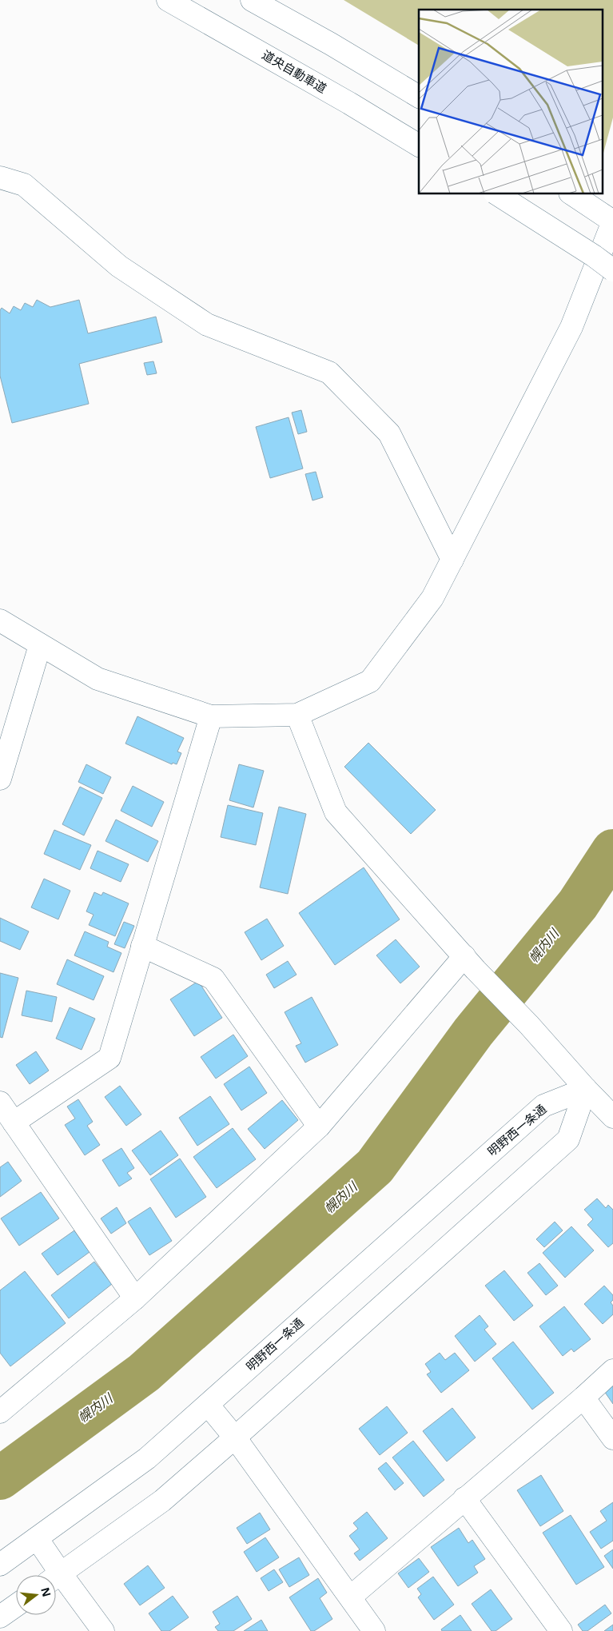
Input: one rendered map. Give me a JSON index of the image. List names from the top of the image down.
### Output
{
  "streets": {
    "main road": ["道央自動車道", "明野西一条通"]
  },
  "water": ["幌内川"],
  "north": "right"
}
